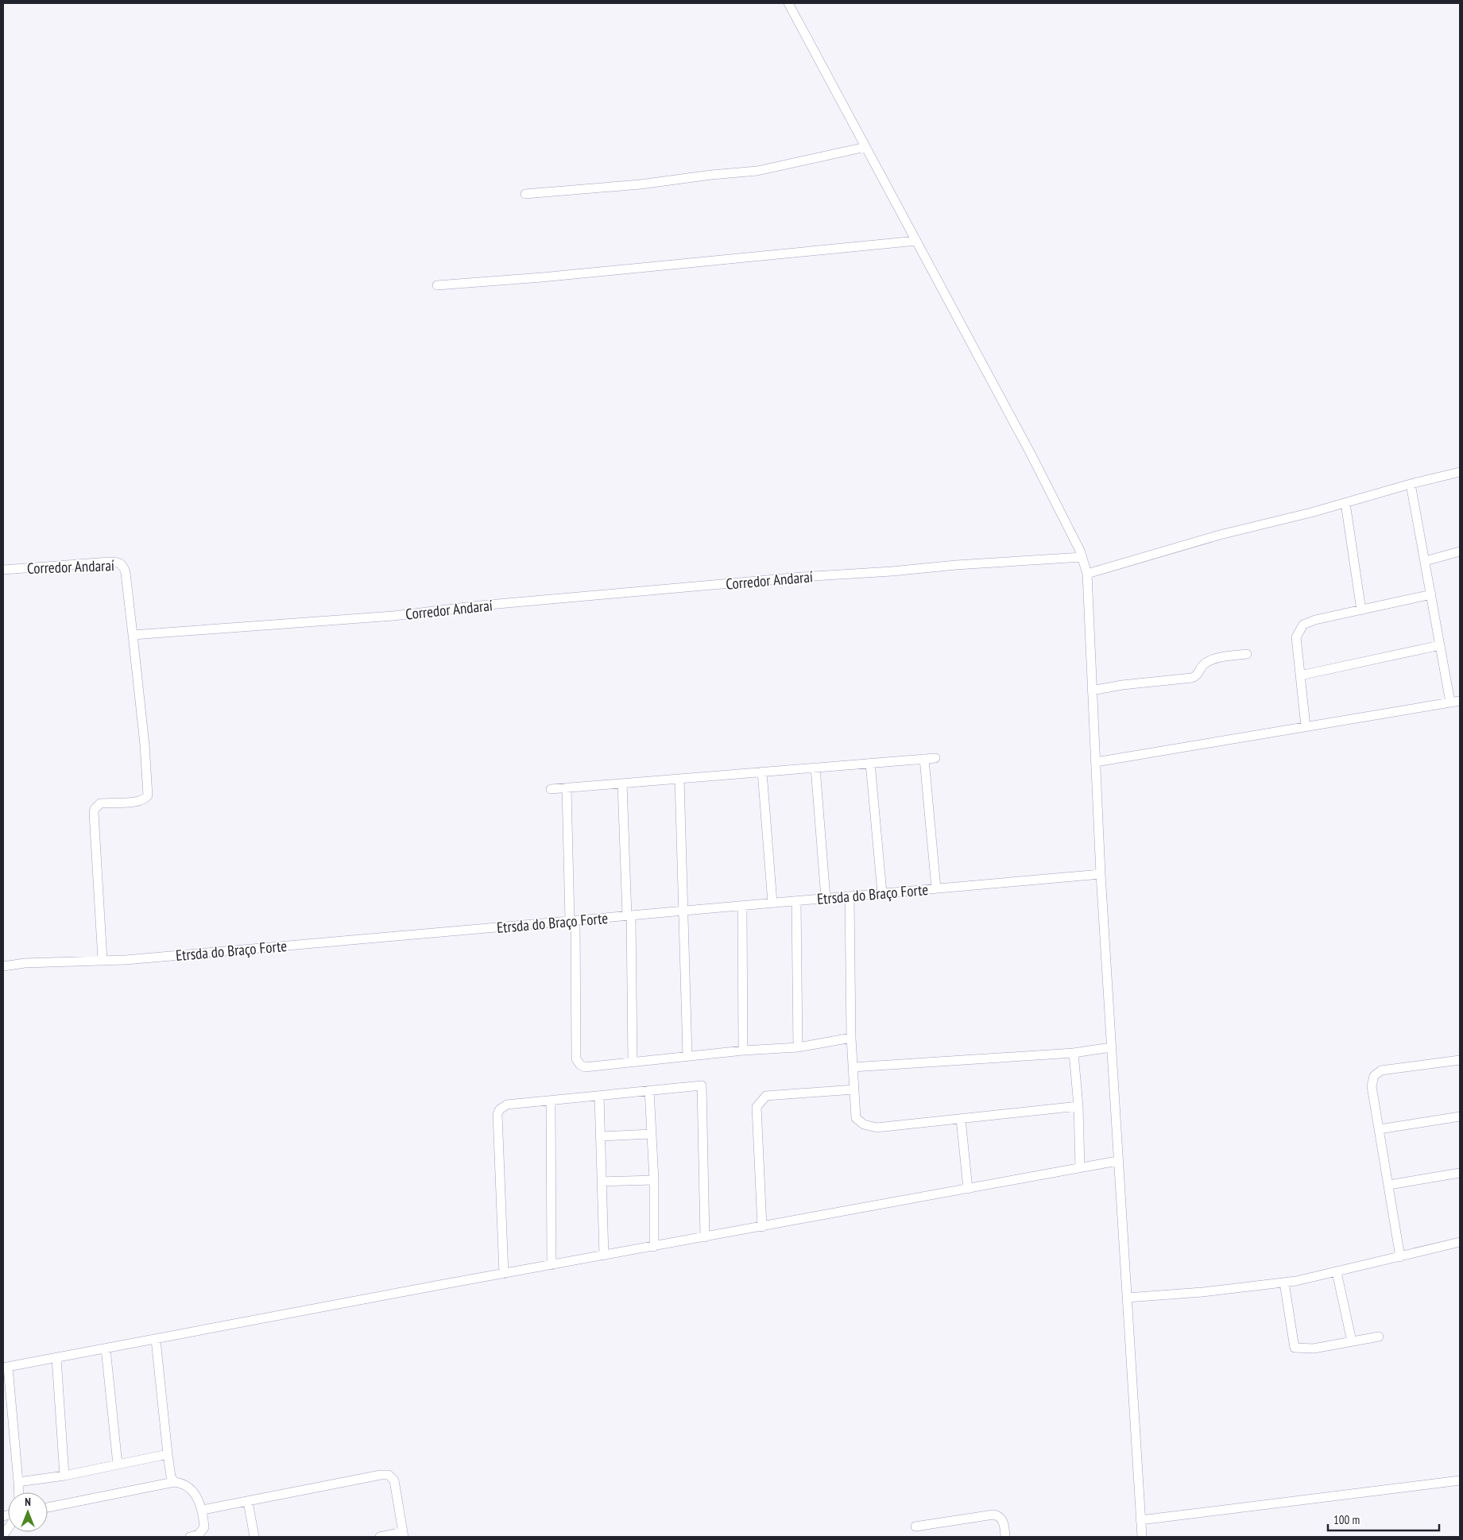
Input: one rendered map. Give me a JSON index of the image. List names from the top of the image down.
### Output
{
  "streets": {
    "street": ["Corredor Andaraí", "Etrsda do Braço Forte"]
  },
  "scale_bar": "100 m",
  "north": "top"
}
